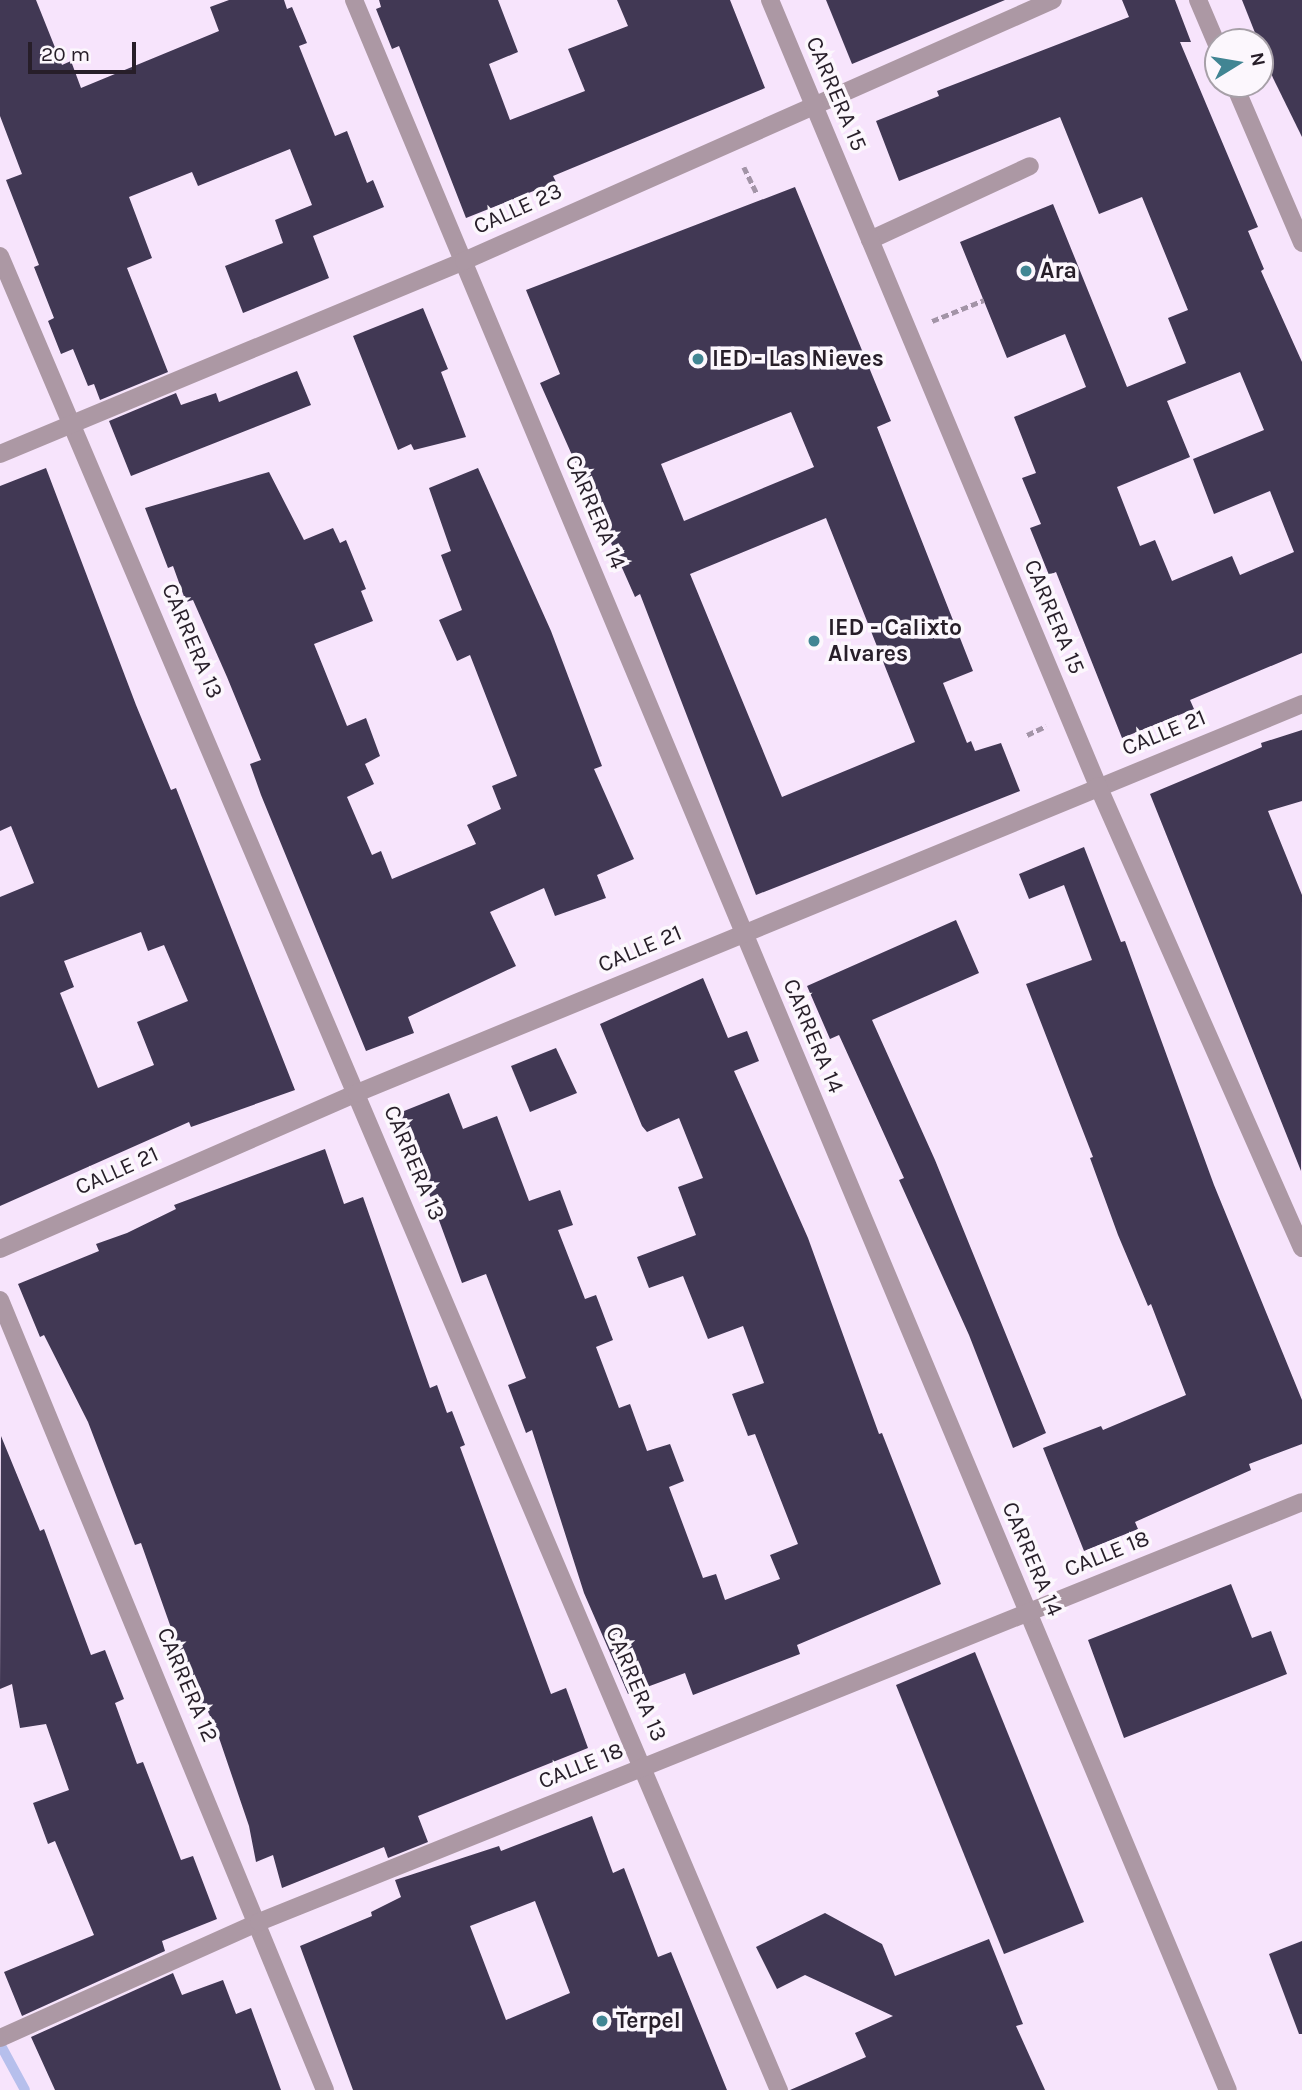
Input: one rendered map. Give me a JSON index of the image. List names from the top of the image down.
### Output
{
  "streets": {
    "street": [
      "CARRERA 15",
      "CALLE 23",
      "CARRERA 14",
      "CARRERA 13",
      "CALLE 21",
      "CALLE 18",
      "CARRERA 12"
    ]
  },
  "crossings": [
    ["CARRERA 15", "CALLE 23"],
    ["CARRERA 15", "CALLE 21"],
    ["CALLE 23", "CARRERA 14"],
    ["CALLE 23", "CARRERA 13"],
    ["CARRERA 14", "CALLE 21"],
    ["CARRERA 14", "CALLE 18"],
    ["CARRERA 13", "CALLE 21"],
    ["CARRERA 13", "CALLE 18"],
    ["CALLE 18", "CARRERA 12"]
  ],
  "places": [
    "Ara",
    "IED - Las Nieves",
    "IED - Calixto Alvares",
    "Terpel"
  ],
  "scale_bar": "20 m",
  "north": "right"
}
